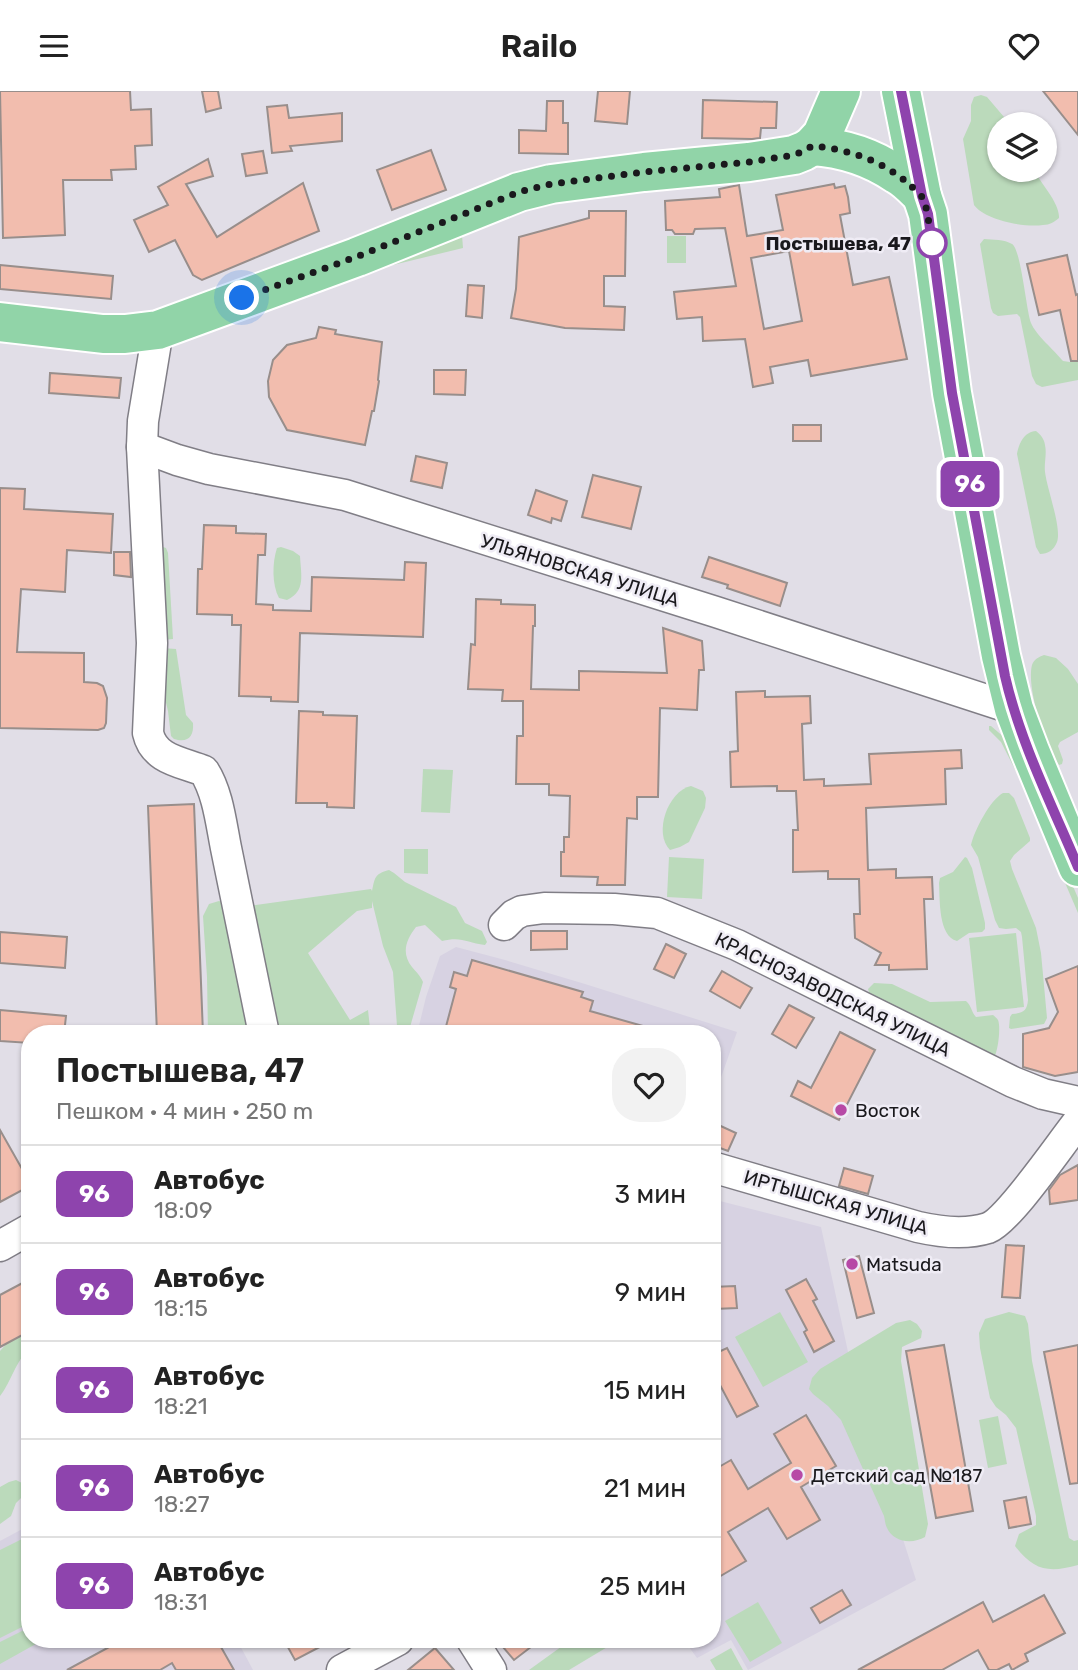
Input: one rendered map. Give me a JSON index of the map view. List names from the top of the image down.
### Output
{
  "streets": {
    "street": ["УЛЬЯНОВСКАЯ УЛИЦА", "КРАСНОЗАВОДСКАЯ УЛИЦА", "ИРТЫШСКАЯ УЛИЦА"]
  },
  "places": [
    "Постышева, 47",
    "Восток",
    "Matsuda",
    "Детский сад №187"
  ],
  "lines": ["bus line 96"],
  "page": {
    "header": "Railo",
    "on_map": "96",
    "heading": ["Постышева, 47", "Пешком · 4 мин · 250 m"],
    "list": [
      {
        "mark": "96",
        "name": "Автобус",
        "note": "18:09",
        "value": "3 мин"
      },
      {
        "mark": "96",
        "name": "Автобус",
        "note": "18:15",
        "value": "9 мин"
      },
      {
        "mark": "96",
        "name": "Автобус",
        "note": "18:21",
        "value": "15 мин"
      },
      {
        "mark": "96",
        "name": "Автобус",
        "note": "18:27",
        "value": "21 мин"
      },
      {
        "mark": "96",
        "name": "Автобус",
        "note": "18:31",
        "value": "25 мин"
      }
    ]
  }
}
